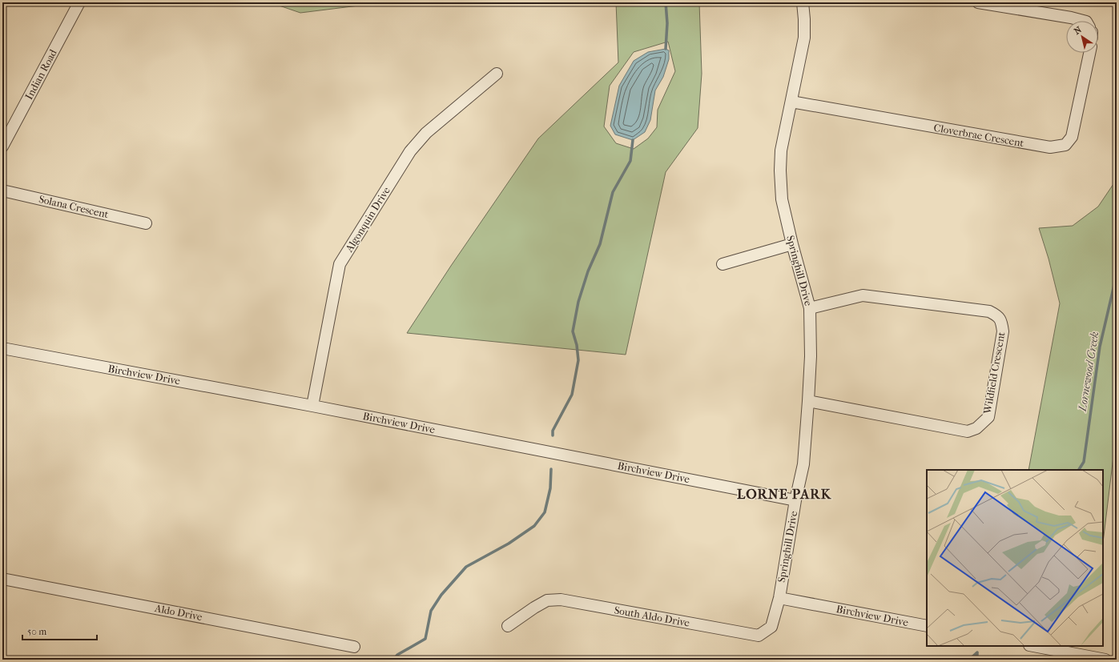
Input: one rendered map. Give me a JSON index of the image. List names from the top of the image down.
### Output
{
  "streets": {
    "street": [
      "Indian Road",
      "Cloverbrae Crescent",
      "Solana Crescent",
      "Algonquin Drive",
      "Springhill Drive",
      "Wildfield Crescent",
      "Birchview Drive",
      "Aldo Drive",
      "South Aldo Drive"
    ]
  },
  "crossings": [
    ["Cloverbrae Crescent", "Springhill Drive"],
    ["Algonquin Drive", "Birchview Drive"],
    ["Springhill Drive", "Wildfield Crescent"],
    ["Springhill Drive", "Birchview Drive"],
    ["Springhill Drive", "South Aldo Drive"],
    ["Birchview Drive", "South Aldo Drive"]
  ],
  "districts": ["LORNE PARK"],
  "water": ["Lornewood Creek"],
  "scale_bar": "50 m",
  "north": "top left"
}
